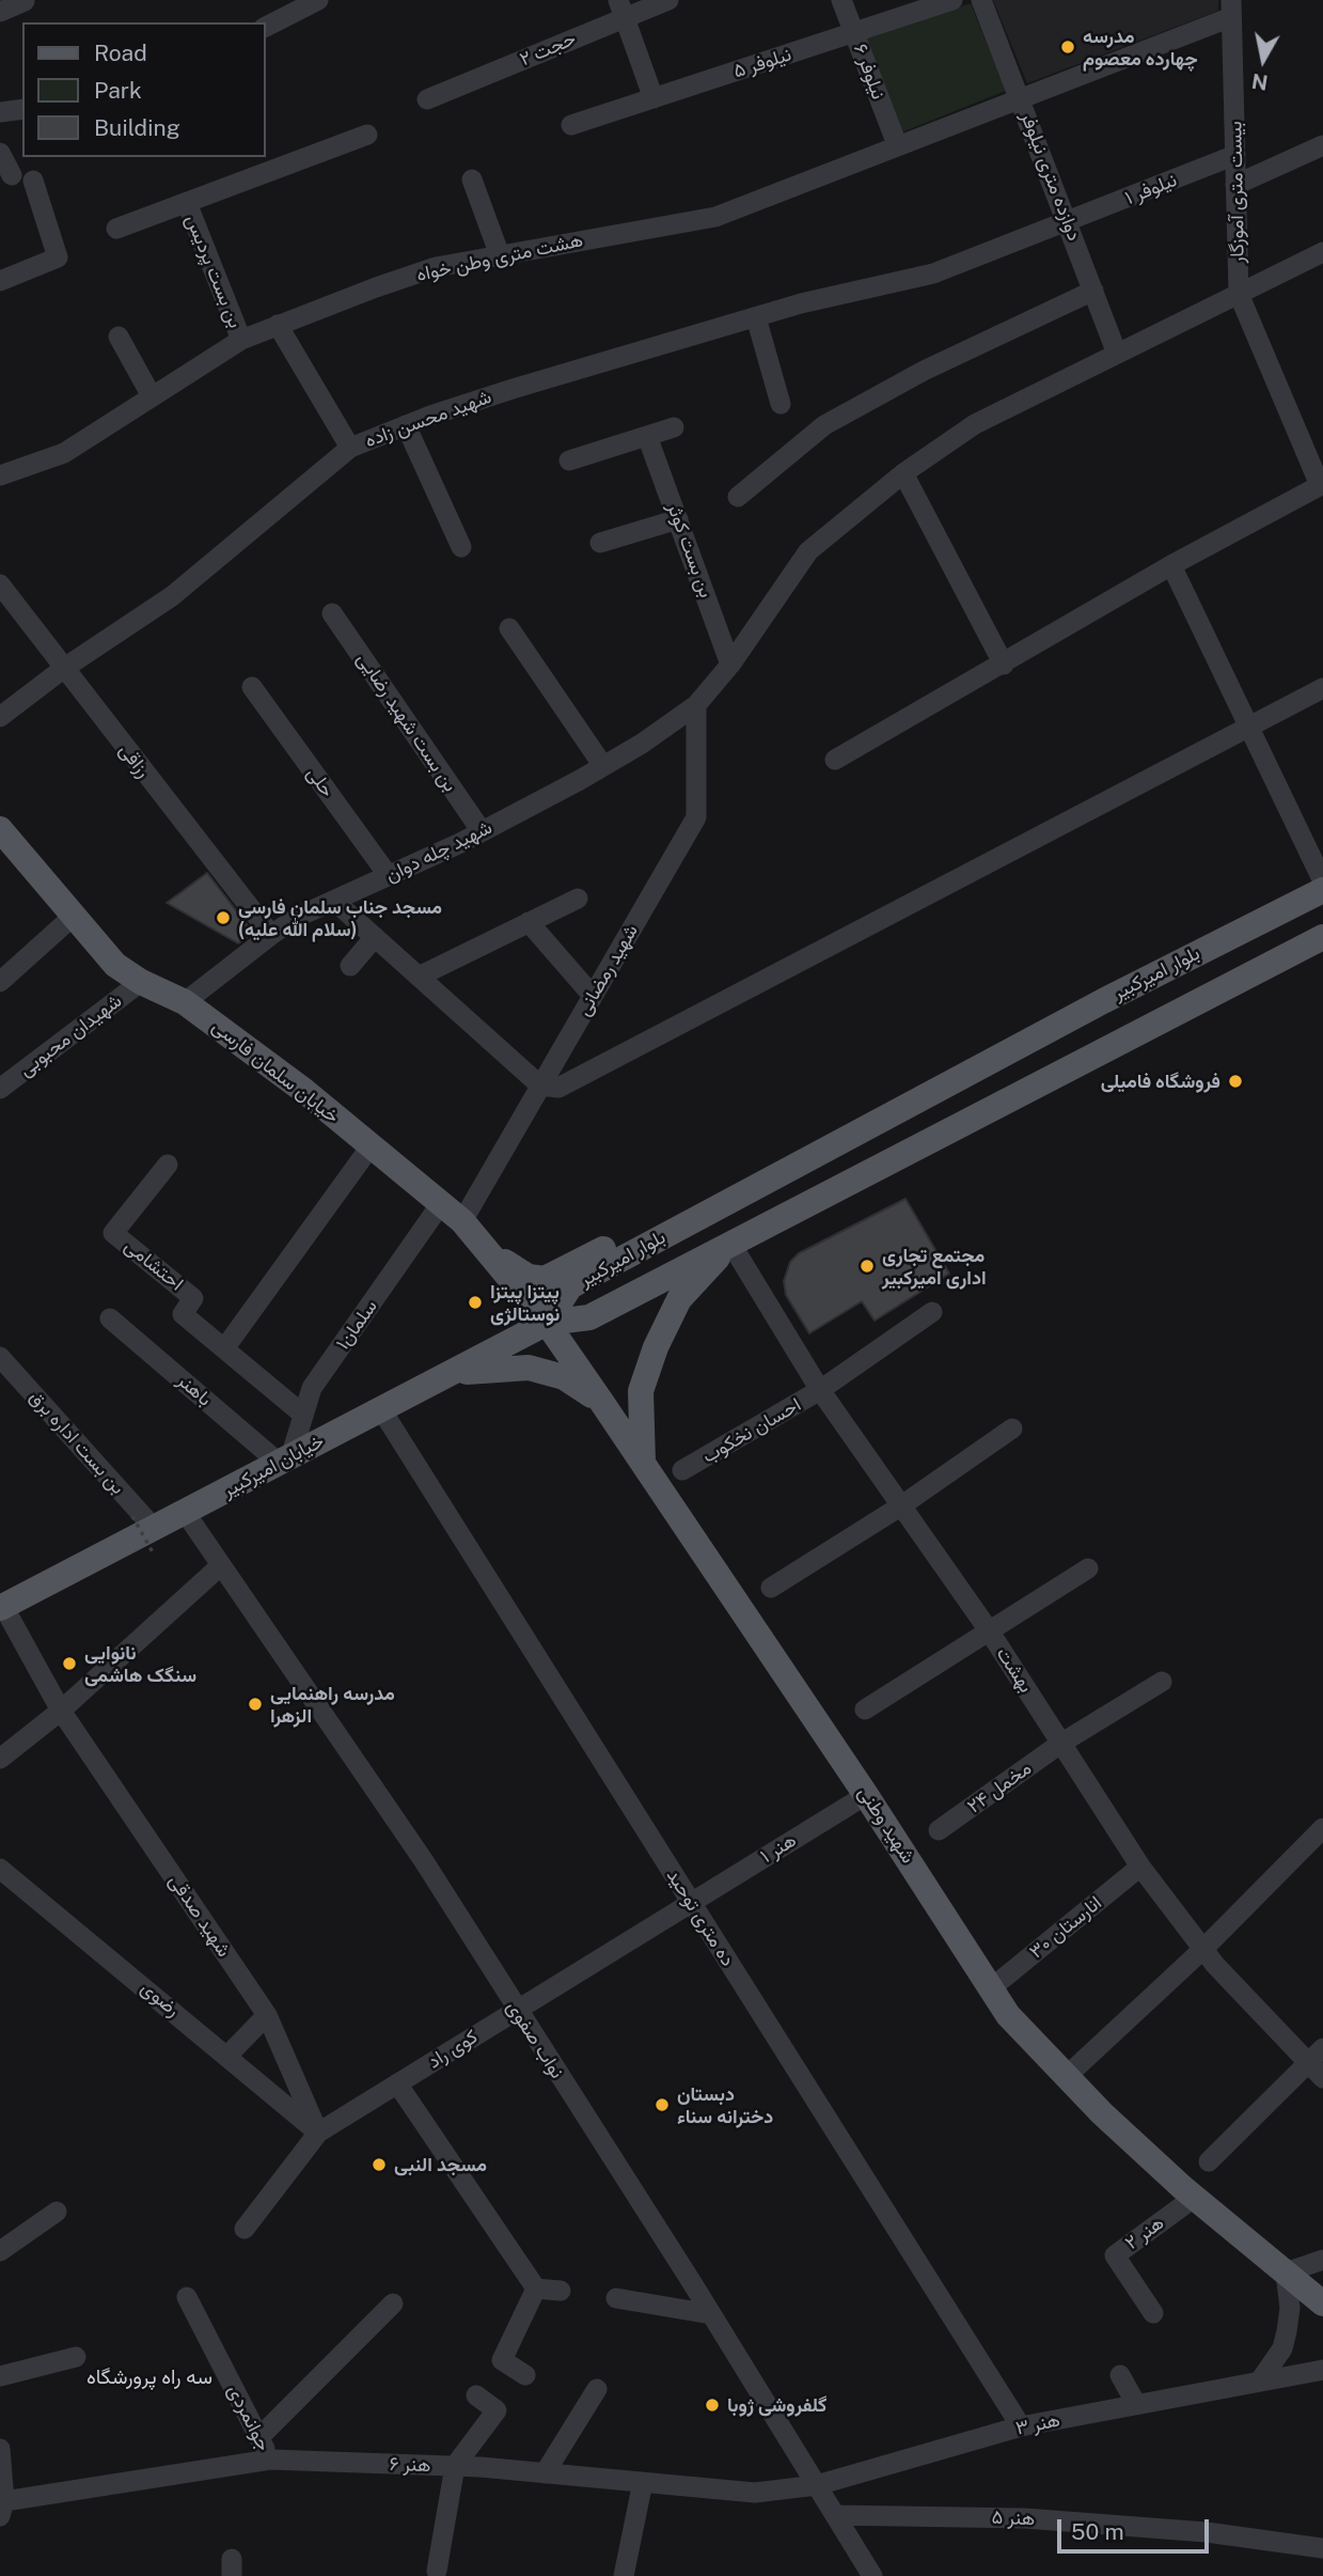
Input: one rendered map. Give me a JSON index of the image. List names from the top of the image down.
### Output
{
  "streets": {
    "main road": [
      "بلوار امیرکبیر",
      "خیابان سلمان فارسی",
      "خیابان امیرکبیر",
      "شهید وطنی"
    ],
    "street": [
      "حجت ۲",
      "نیلوفر ۵",
      "نیلوفر ۶",
      "دوازده متری نیلوفر",
      "نیلوفر ۱",
      "بیست متری آموزگار",
      "هشت متری وطن خواه",
      "بن بست پردیس",
      "شهید محسن زاده",
      "بن بست کوثر",
      "بن بست شهید رضایی",
      "رزاقی",
      "حلی",
      "شهید چله دوان",
      "شهید رمضانی",
      "شهیدان محبوبی",
      "احتشامی",
      "سلمان۱",
      "باهنر",
      "احسان نخکوب",
      "بن بست اداره برق",
      "بهشت",
      "مخمل ۲۴",
      "هنر ۱",
      "شهید صدقی",
      "ده متری توحید",
      "انارستان ۳۰",
      "رضوی",
      "نواب صفوی",
      "کوی راد",
      "هنر ۲",
      "جوانمردی",
      "هنر ۳",
      "هنر ۶",
      "هنر ۵"
    ]
  },
  "crossings": [
    ["نیلوفر ۵", "نیلوفر ۶"],
    ["نیلوفر ۶", "هشت متری وطن خواه"],
    ["دوازده متری نیلوفر", "نیلوفر ۱"],
    ["دوازده متری نیلوفر", "هشت متری وطن خواه"],
    ["دوازده متری نیلوفر", "شهید چله دوان"],
    ["نیلوفر ۱", "بیست متری آموزگار"],
    ["نیلوفر ۱", "شهید محسن زاده"],
    ["بیست متری آموزگار", "هشت متری وطن خواه"],
    ["بیست متری آموزگار", "شهید چله دوان"],
    ["هشت متری وطن خواه", "بن بست پردیس"],
    ["شهید محسن زاده", "رزاقی"],
    ["بن بست کوثر", "شهید چله دوان"],
    ["بن بست شهید رضایی", "شهید چله دوان"],
    ["رزاقی", "شهید چله دوان"],
    ["حلی", "شهید چله دوان"],
    ["شهید چله دوان", "شهید رمضانی"],
    ["شهید چله دوان", "خیابان سلمان فارسی"],
    ["شهید رمضانی", "خیابان سلمان فارسی"],
    ["بلوار امیرکبیر", "خیابان سلمان فارسی"],
    ["بلوار امیرکبیر", "خیابان امیرکبیر"],
    ["بلوار امیرکبیر", "بهشت"],
    ["بلوار امیرکبیر", "شهید وطنی"],
    ["شهیدان محبوبی", "خیابان سلمان فارسی"],
    ["خیابان سلمان فارسی", "سلمان۱"],
    ["خیابان سلمان فارسی", "خیابان امیرکبیر"],
    ["خیابان سلمان فارسی", "شهید وطنی"],
    ["احتشامی", "سلمان۱"],
    ["سلمان۱", "باهنر"],
    ["سلمان۱", "خیابان امیرکبیر"],
    ["باهنر", "خیابان امیرکبیر"],
    ["احسان نخکوب", "بهشت"],
    ["بن بست اداره برق", "خیابان امیرکبیر"],
    ["خیابان امیرکبیر", "شهید وطنی"],
    ["خیابان امیرکبیر", "شهید صدقی"],
    ["خیابان امیرکبیر", "ده متری توحید"],
    ["خیابان امیرکبیر", "نواب صفوی"],
    ["بهشت", "مخمل ۲۴"],
    ["بهشت", "انارستان ۳۰"],
    ["شهید وطنی", "هنر ۱"],
    ["شهید وطنی", "انارستان ۳۰"],
    ["شهید وطنی", "هنر ۲"],
    ["هنر ۱", "ده متری توحید"],
    ["هنر ۱", "کوی راد"],
    ["شهید صدقی", "رضوی"],
    ["شهید صدقی", "کوی راد"],
    ["ده متری توحید", "کوی راد"],
    ["ده متری توحید", "هنر ۳"],
    ["رضوی", "کوی راد"],
    ["نواب صفوی", "کوی راد"],
    ["نواب صفوی", "هنر ۳"],
    ["نواب صفوی", "هنر ۶"],
    ["نواب صفوی", "هنر ۵"],
    ["جوانمردی", "هنر ۶"],
    ["هنر ۳", "هنر ۶"]
  ],
  "districts": ["سه راه پرورشگاه"],
  "places": [
    "مدرسه چهارده معصوم",
    "مسجد جناب سلمان فارسی (سلام الله علیه)",
    "فروشگاه فامیلی",
    "مجتمع تجاری اداری امیرکبیر",
    "پیتزا پیتزا نوستالژی",
    "نانوایی سنگک هاشمی",
    "مدرسه راهنمایی الزهرا",
    "دبستان دخترانه سناء",
    "مسجد النبی",
    "گلفروشی ژوبا"
  ],
  "legend": ["Road", "Park", "Building"],
  "scale_bar": "50 m",
  "north": "bottom"
}
